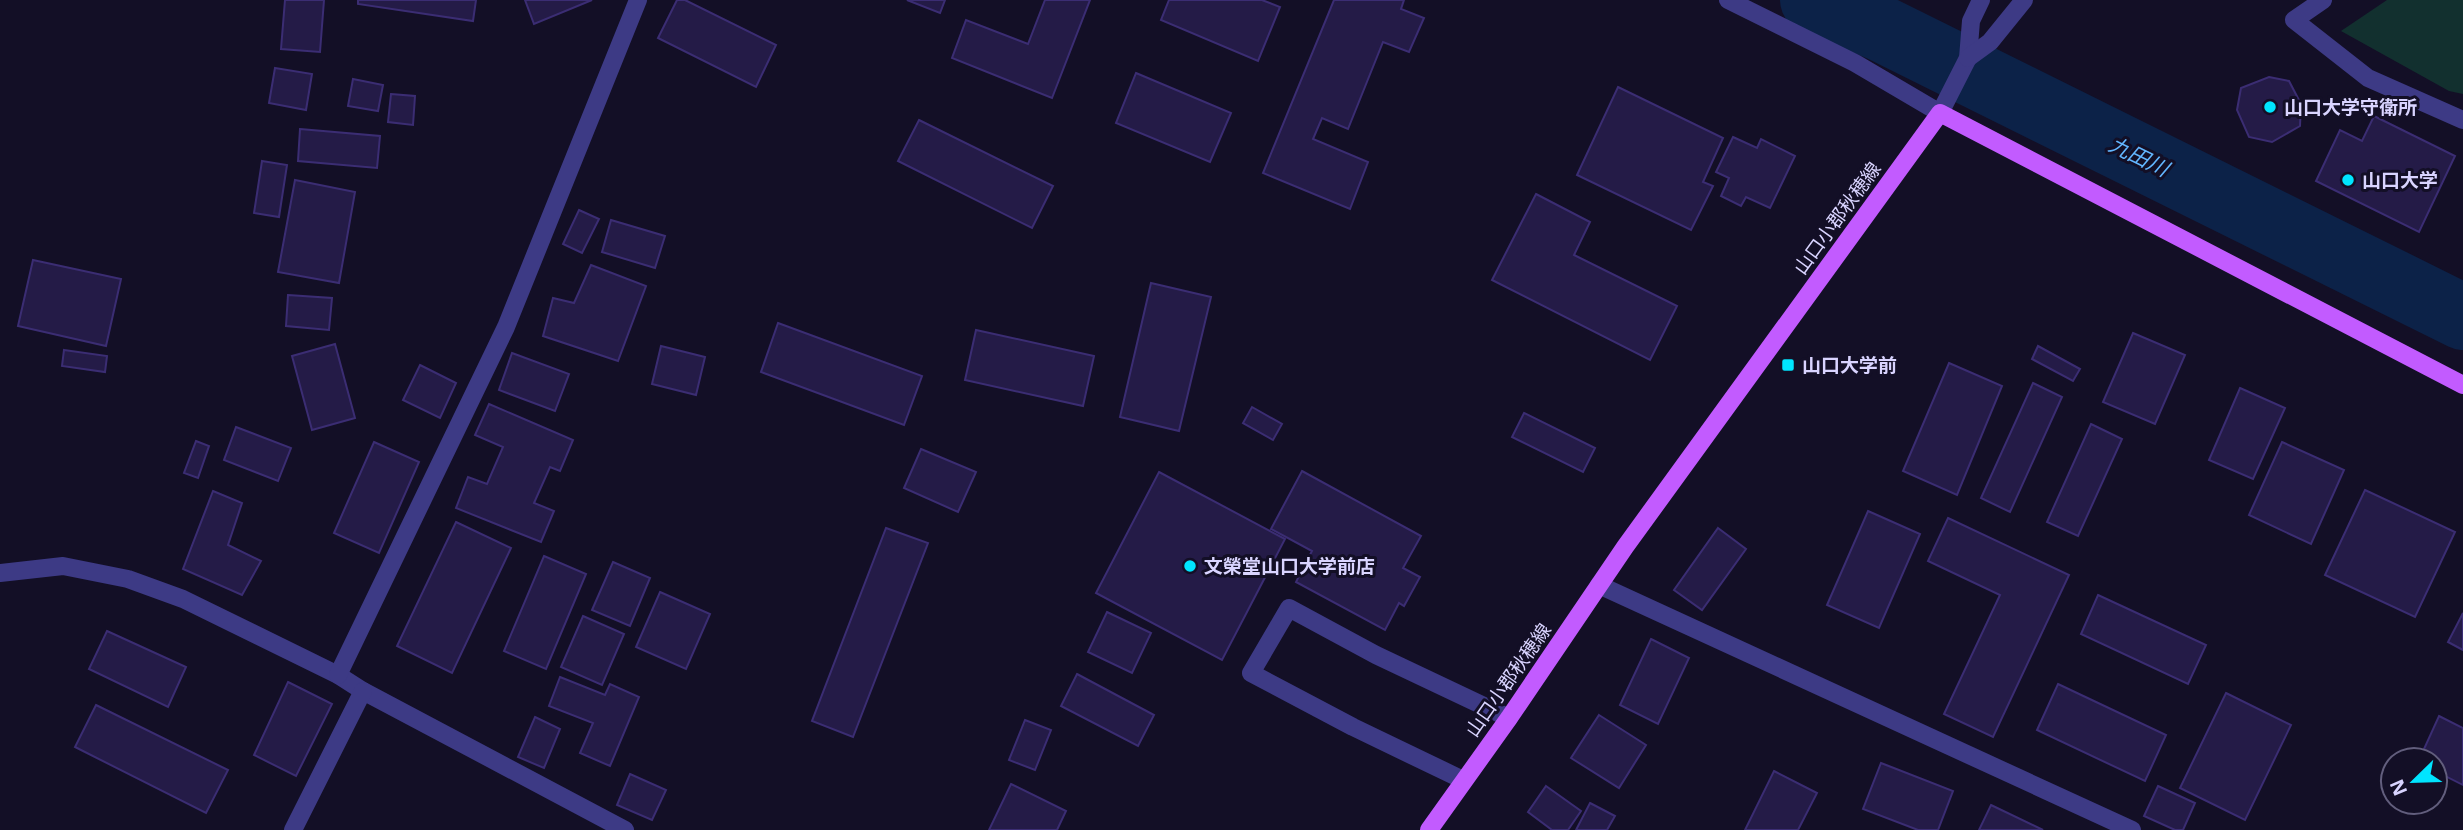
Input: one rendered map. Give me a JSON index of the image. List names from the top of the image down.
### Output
{
  "streets": {
    "main road": ["山口小郡秋穂線"]
  },
  "water": ["九田川"],
  "places": {
    "other": ["山口大学守衛所", "山口大学", "文榮堂山口大学前店"],
    "transit": ["山口大学前"]
  },
  "north": "bottom left"
}
